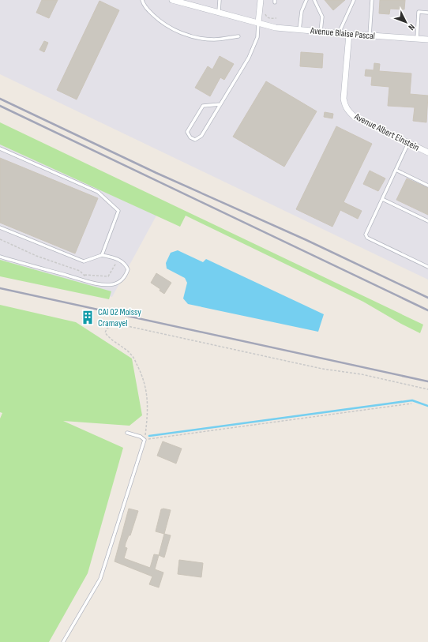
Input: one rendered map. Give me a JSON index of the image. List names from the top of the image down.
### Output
{
  "streets": {
    "street": ["Avenue Blaise Pascal", "Avenue Albert Einstein"]
  },
  "crossings": [
    ["Avenue Blaise Pascal", "Avenue Albert Einstein"]
  ],
  "places": {
    "building": ["CAI 02 Moissy Cramayel"]
  },
  "north": "bottom right"
}
